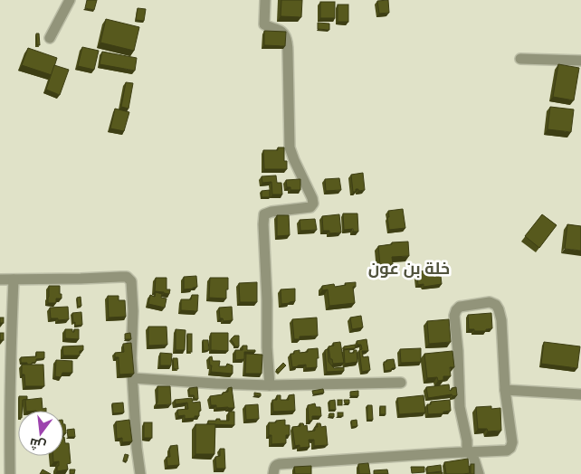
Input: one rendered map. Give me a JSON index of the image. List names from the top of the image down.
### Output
{
  "districts": ["خلة بن عون"],
  "north": "bottom"
}
